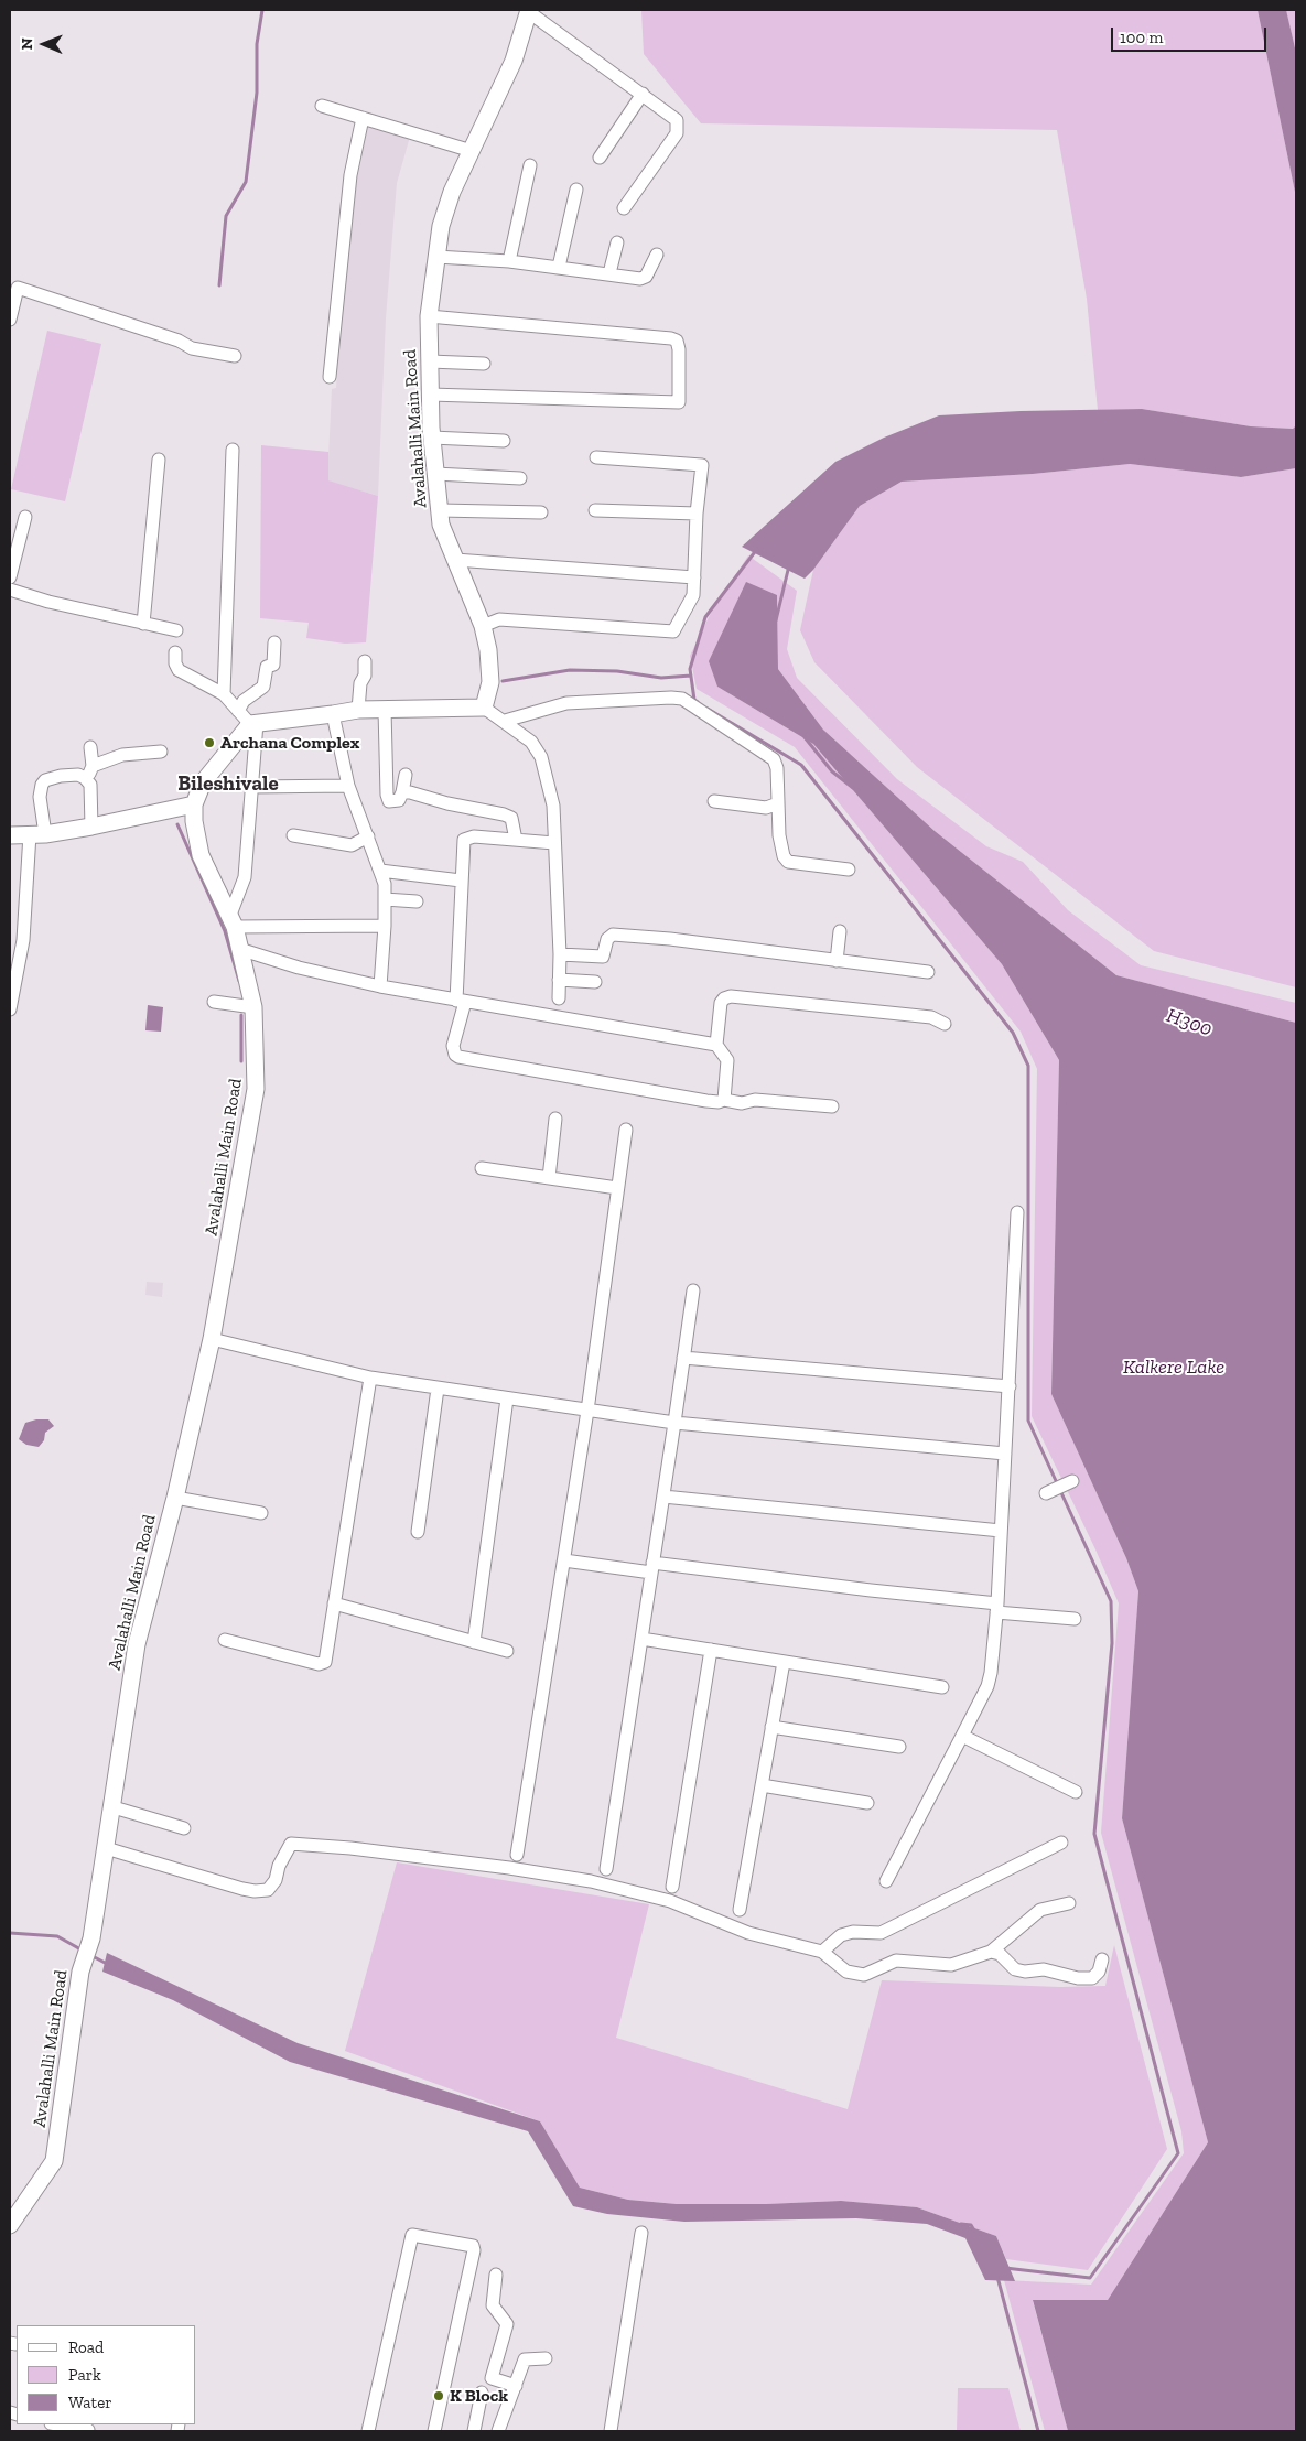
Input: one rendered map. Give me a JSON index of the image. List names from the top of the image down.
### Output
{
  "streets": {
    "main road": ["Avalahalli Main Road"]
  },
  "districts": ["Bileshivale"],
  "water": ["H300", "Kalkere Lake"],
  "places": ["Archana Complex", "K Block"],
  "legend": ["Road", "Park", "Water"],
  "scale_bar": "100 m",
  "north": "left"
}
